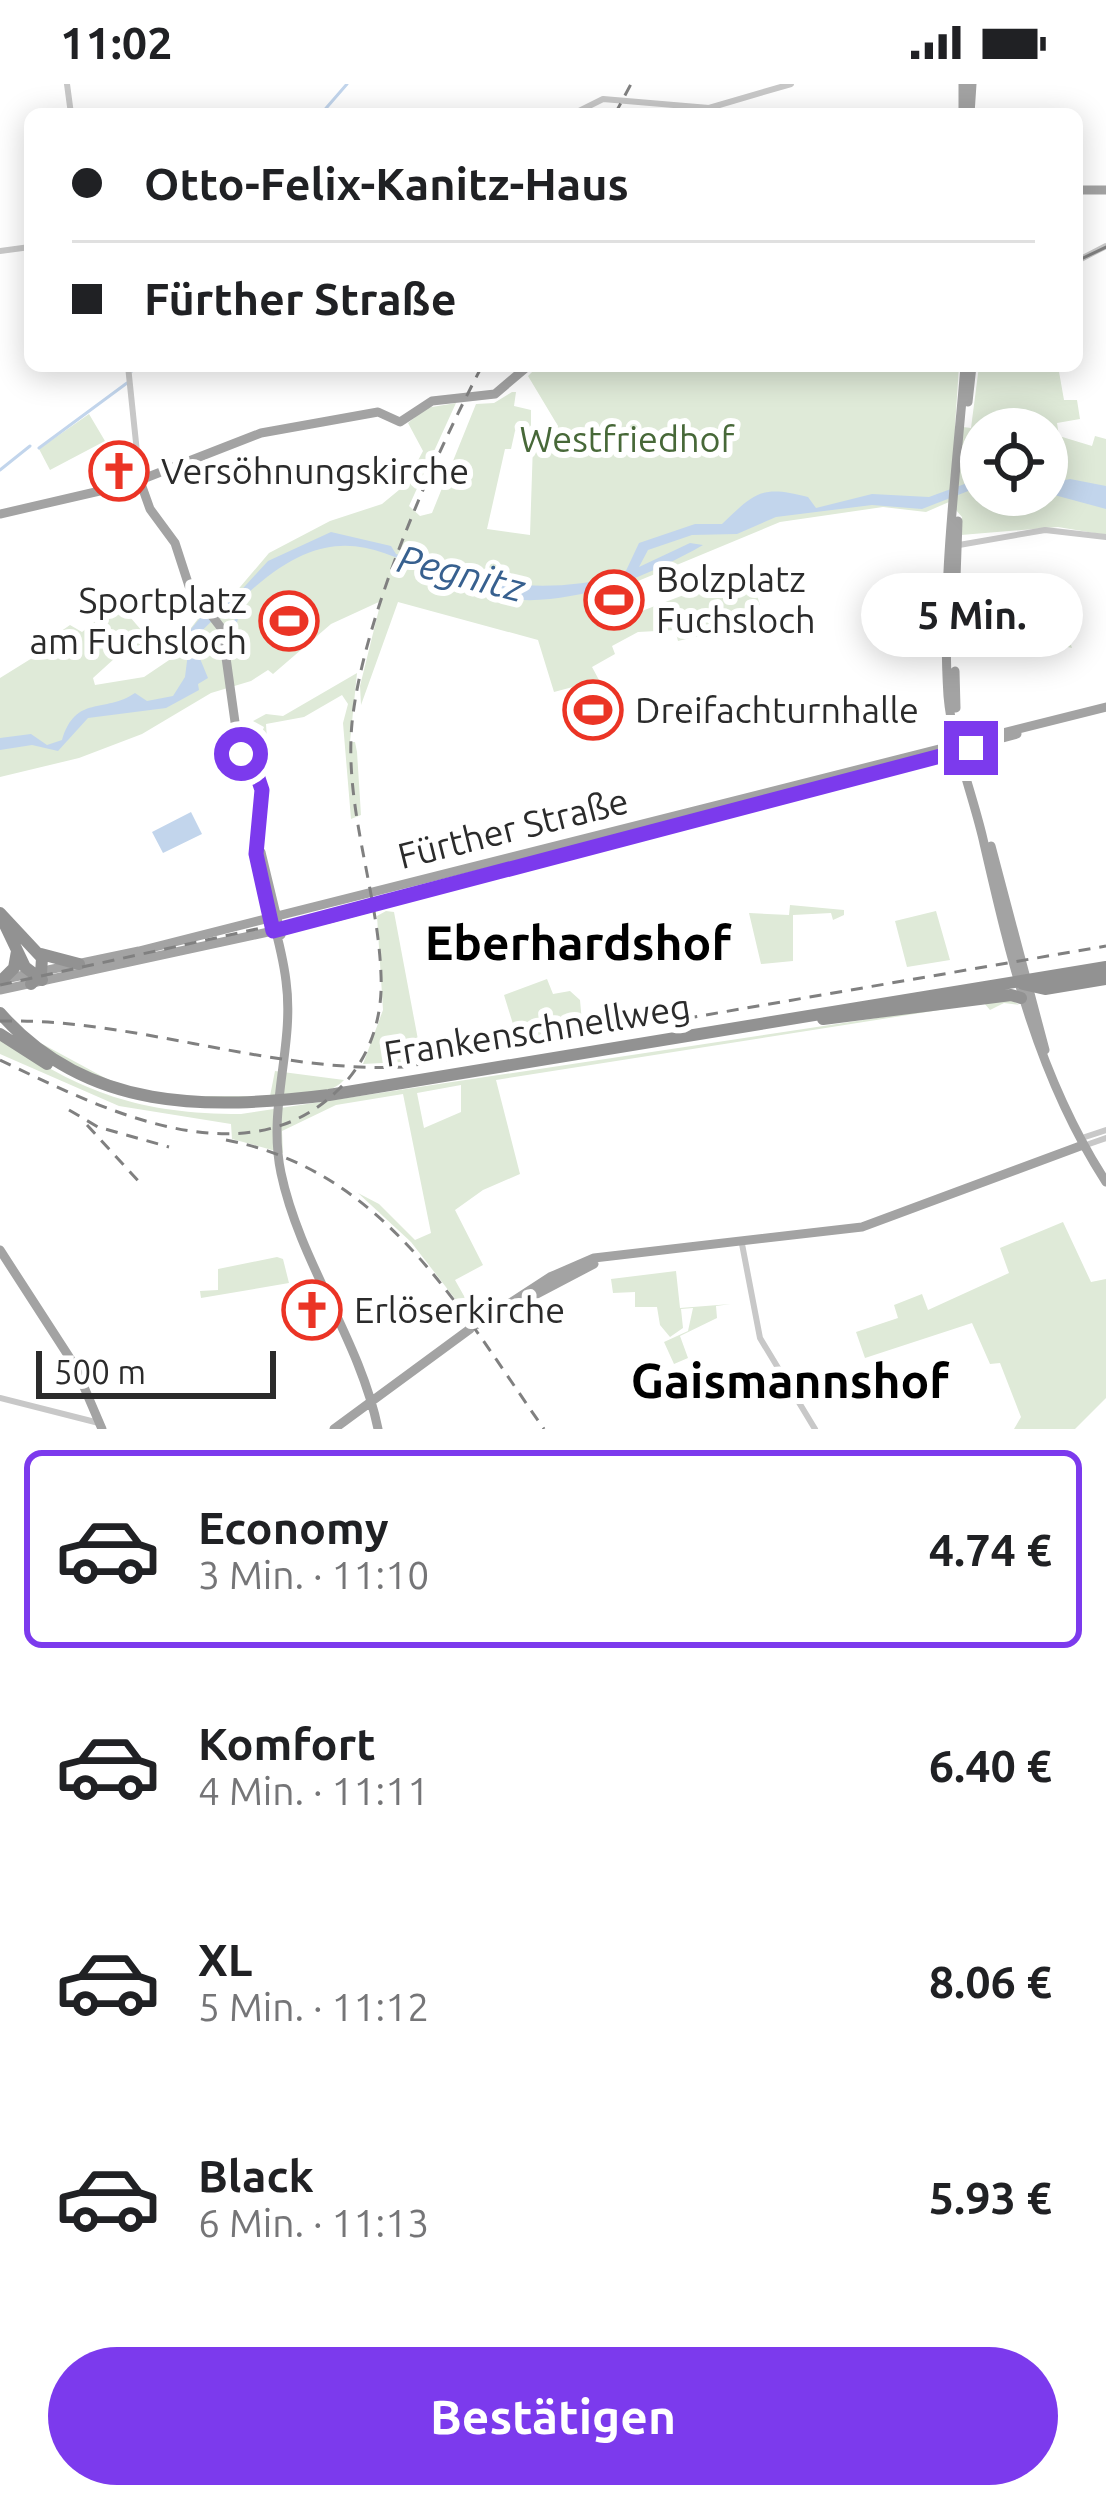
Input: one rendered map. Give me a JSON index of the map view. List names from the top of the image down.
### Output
{
  "streets": {
    "highway": ["Frankenschnellweg"],
    "main road": ["Fürther Straße"]
  },
  "districts": ["Eberhardshof", "Gaismannshof"],
  "water": ["Pegnitz"],
  "parks": ["Westfriedhof"],
  "places": {
    "church": ["Versöhnungskirche", "Erlöserkirche"],
    "sports": ["Bolzplatz Fuchsloch", "Sportplatz am Fuchsloch", "Dreifachturnhalle"]
  },
  "scale_bar": "500 m",
  "page": {
    "status": "11:02",
    "banner": ["Otto-Felix-Kanitz-Haus", "Fürther Straße"],
    "bubble": "5 Min.",
    "scale": "500 m",
    "list": [
      {
        "name": "Economy",
        "note": "3 Min. · 11:10",
        "value": "4.74 €"
      },
      {
        "name": "Komfort",
        "note": "4 Min. · 11:11",
        "value": "6.40 €"
      },
      {
        "name": "XL",
        "note": "5 Min. · 11:12",
        "value": "8.06 €"
      },
      {
        "name": "Black",
        "note": "6 Min. · 11:13",
        "value": "5.93 €"
      }
    ],
    "buttons": "Bestätigen"
  }
}
